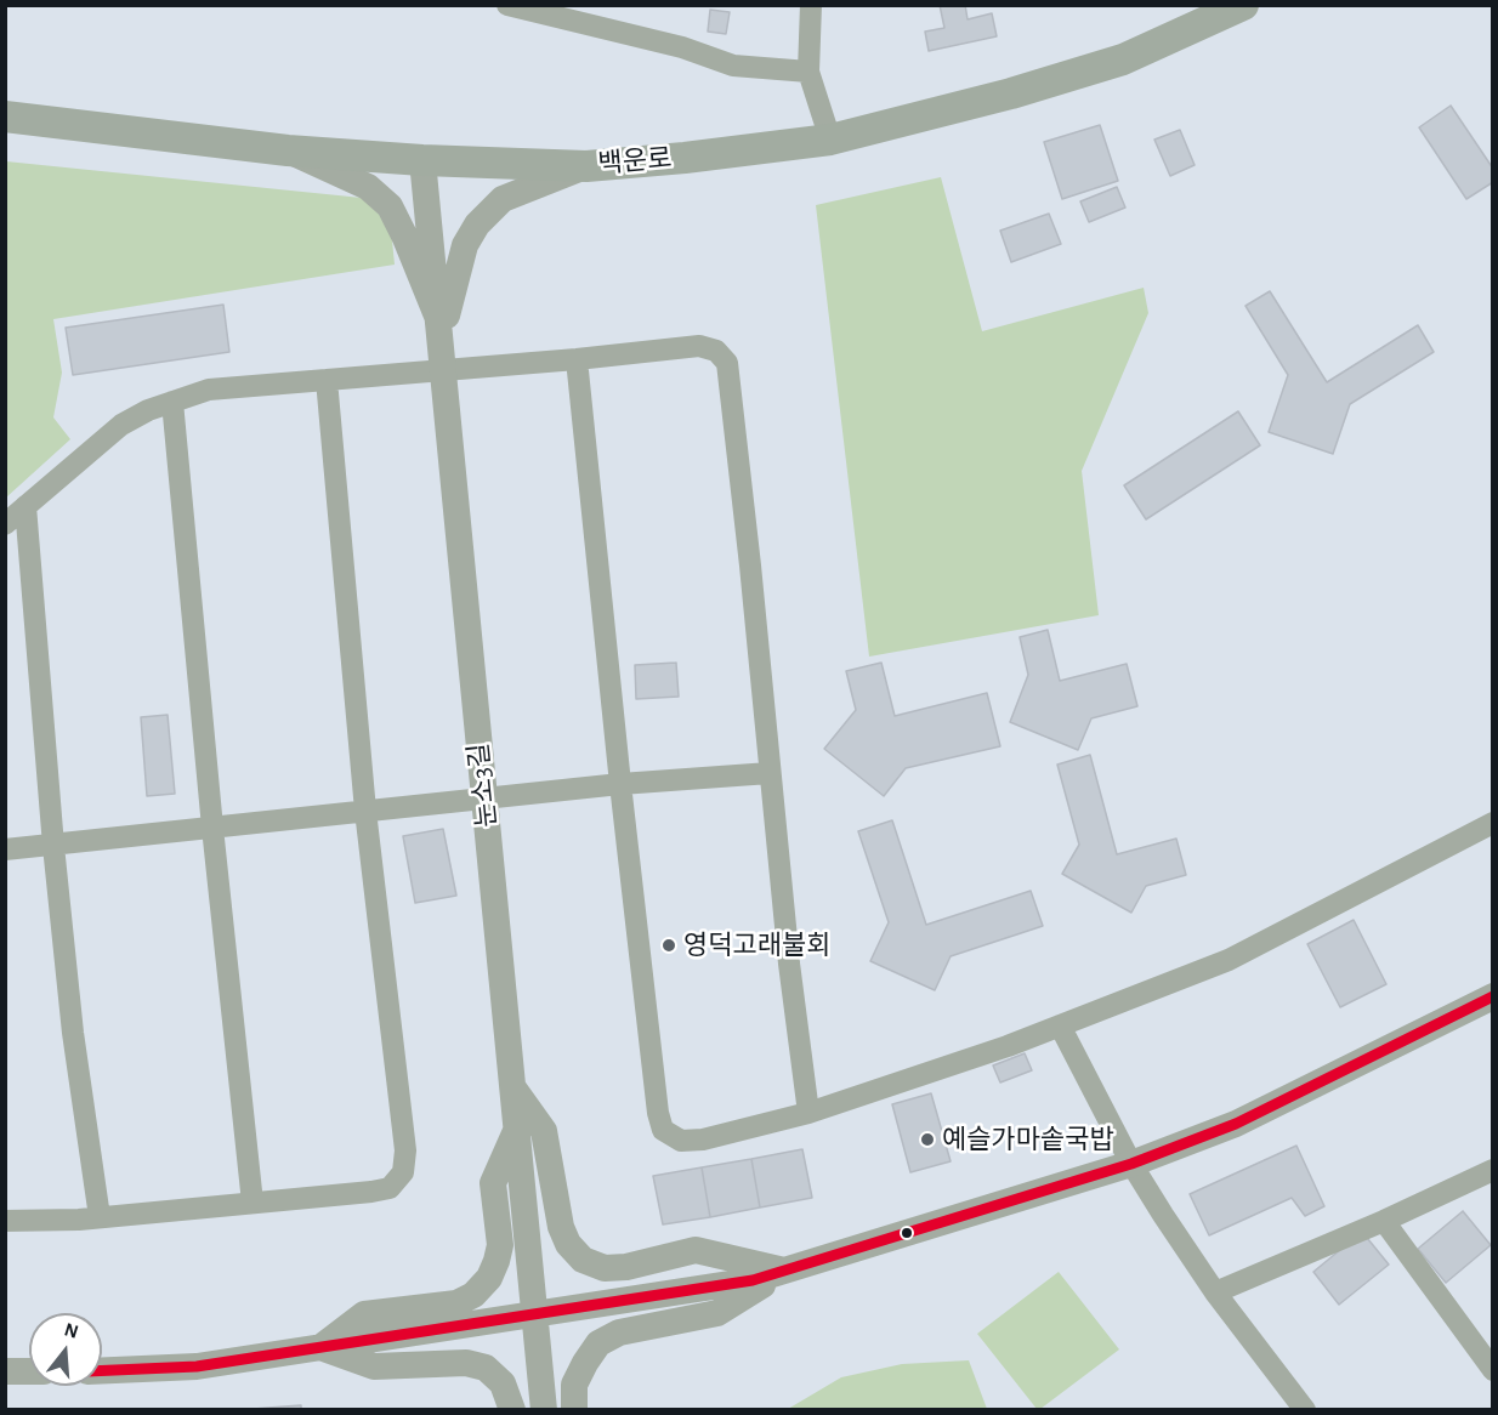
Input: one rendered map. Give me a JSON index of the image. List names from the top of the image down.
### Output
{
  "streets": {
    "main road": ["백운로"],
    "street": ["눈소3길"]
  },
  "crossings": [
    ["백운로", "눈소3길"]
  ],
  "places": ["영덕고래불회", "예슬가마솥국밥"],
  "north": "top"
}
